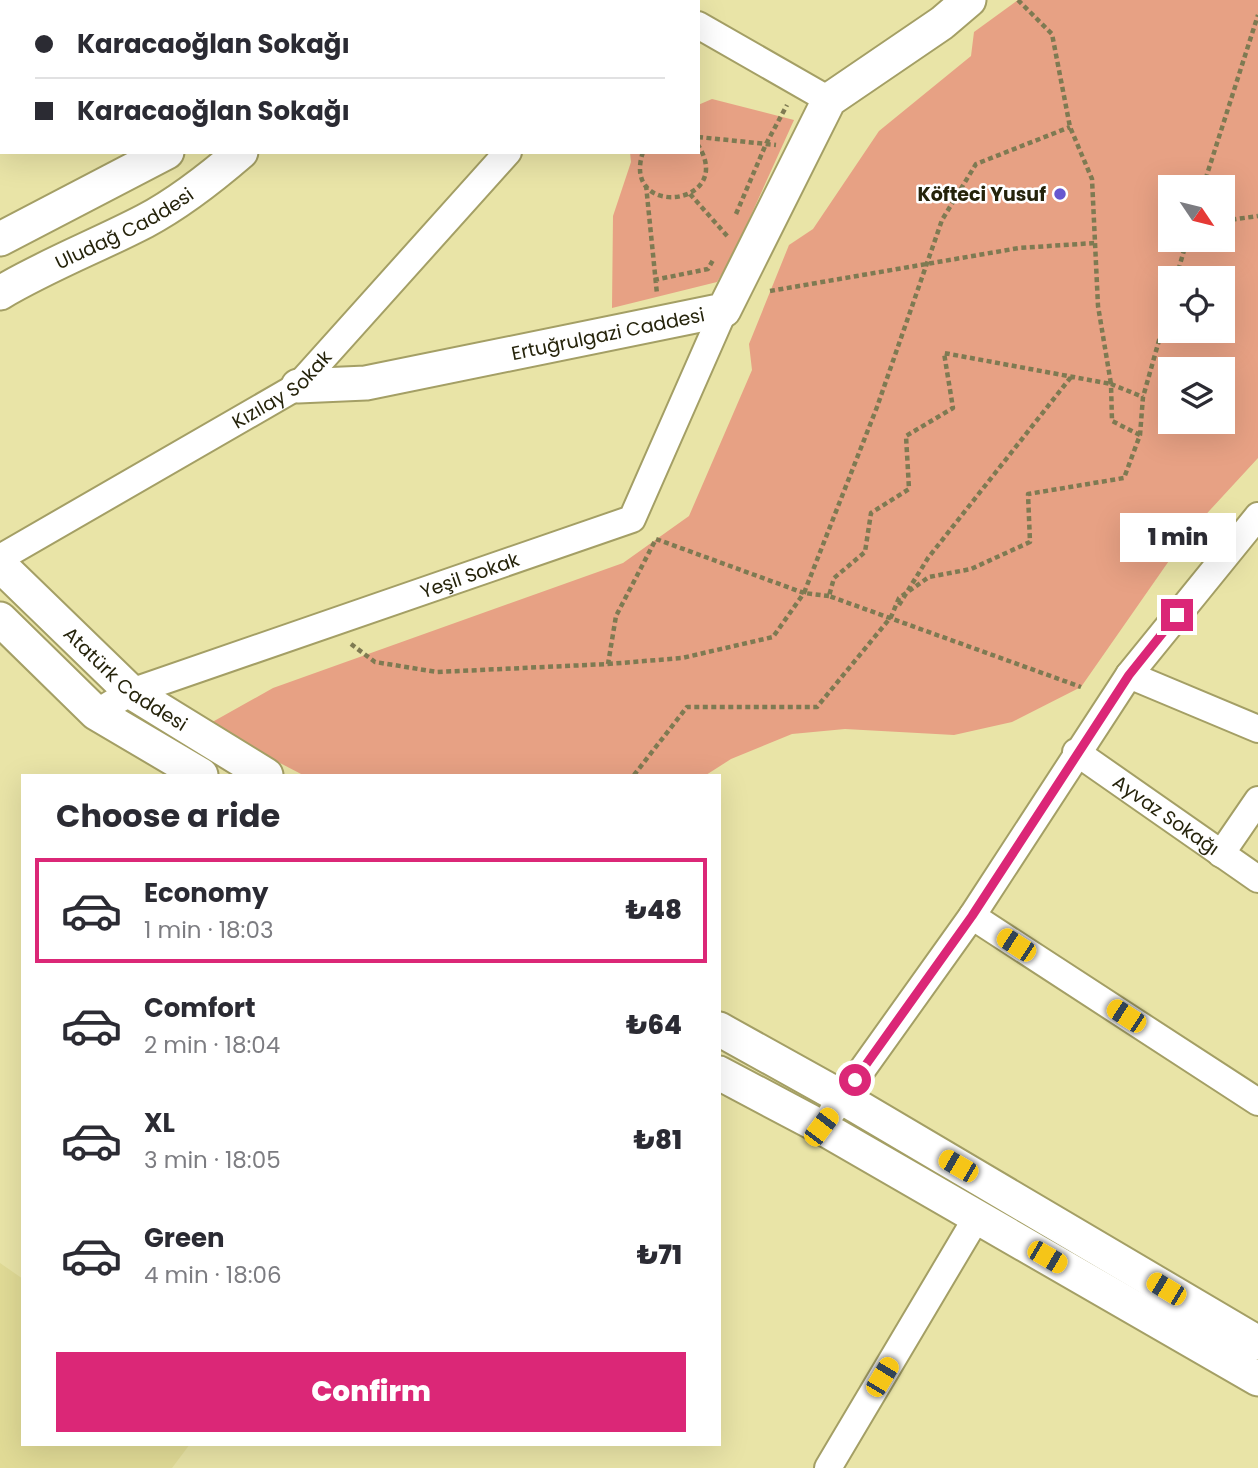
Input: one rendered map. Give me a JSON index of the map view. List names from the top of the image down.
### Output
{
  "streets": {
    "main road": ["Uludağ Caddesi", "Ertuğrulgazi Caddesi", "Atatürk Caddesi"],
    "street": ["Kızılay Sokak", "Yeşil Sokak", "Ayvaz Sokağı"]
  },
  "crossings": [
    ["Ertuğrulgazi Caddesi", "Kızılay Sokak"],
    ["Ertuğrulgazi Caddesi", "Yeşil Sokak"],
    ["Yeşil Sokak", "Atatürk Caddesi"]
  ],
  "places": ["Köfteci Yusuf"],
  "north": "bottom right",
  "page": {
    "banner": ["Karacaoğlan Sokağı", "Karacaoğlan Sokağı"],
    "bubble": "1 min",
    "heading": "Choose a ride",
    "list": [
      {
        "name": "Economy",
        "note": "1 min · 18:03",
        "value": "₺48"
      },
      {
        "name": "Comfort",
        "note": "2 min · 18:04",
        "value": "₺64"
      },
      {
        "name": "XL",
        "note": "3 min · 18:05",
        "value": "₺81"
      },
      {
        "name": "Green",
        "note": "4 min · 18:06",
        "value": "₺71"
      }
    ],
    "buttons": "Confirm"
  }
}
